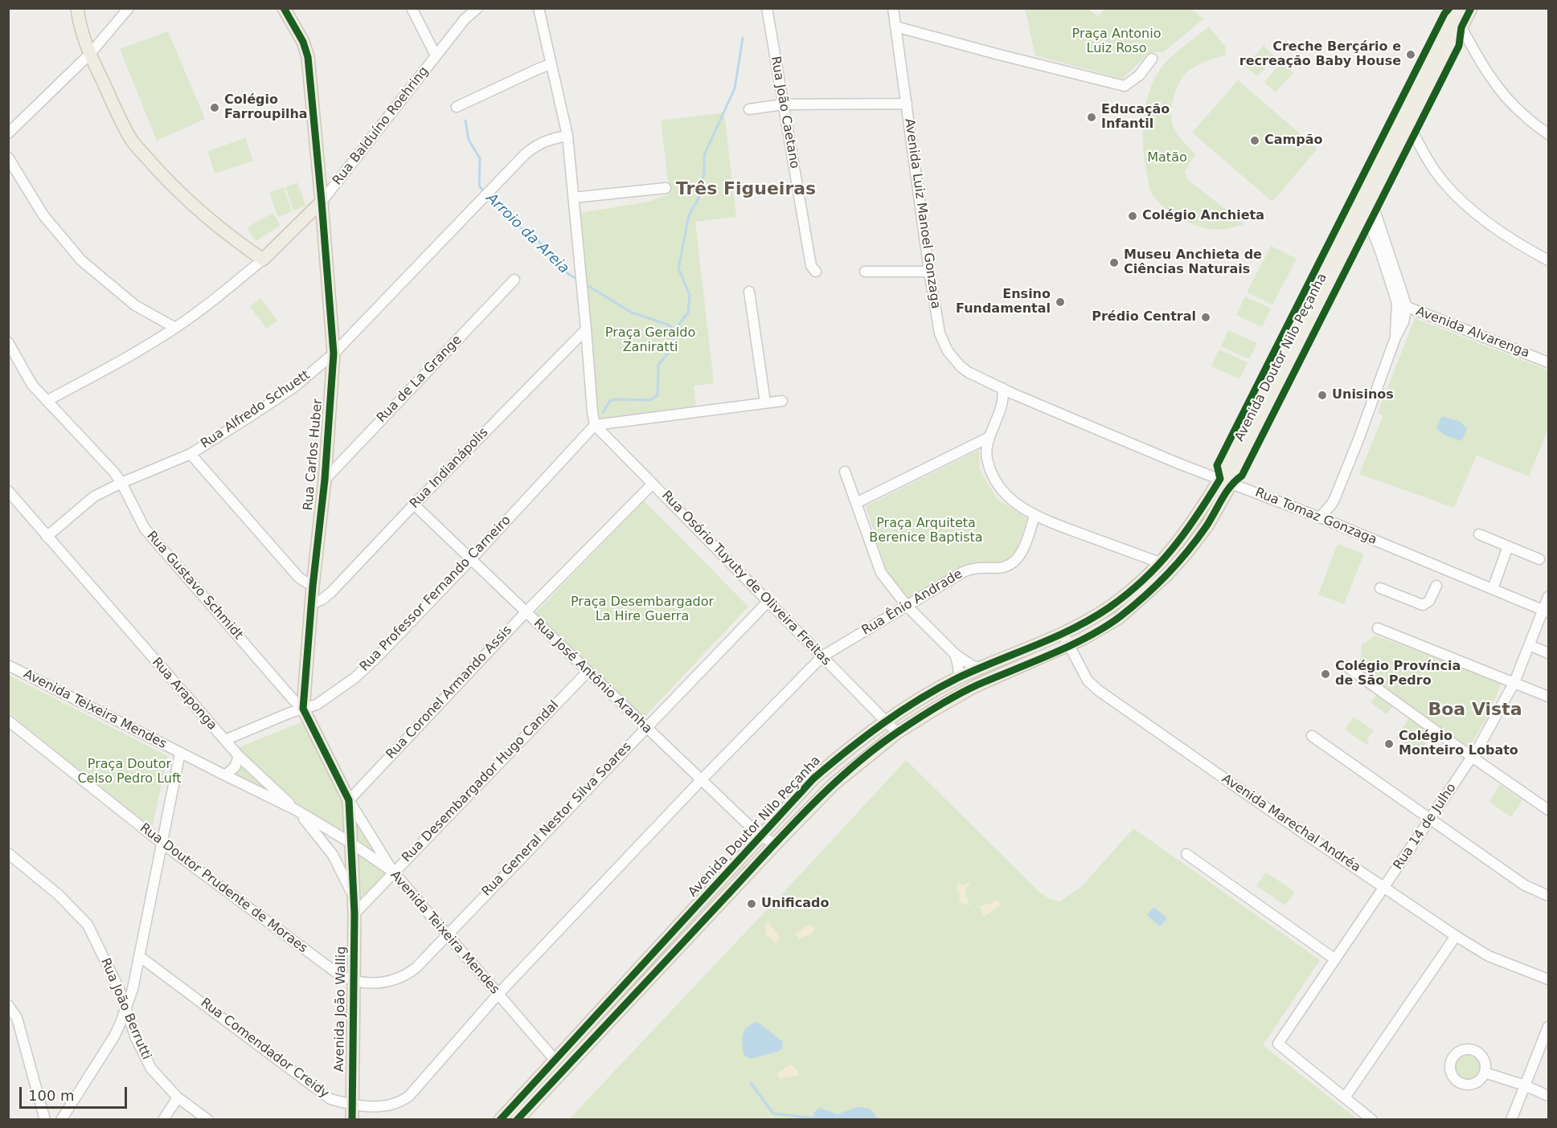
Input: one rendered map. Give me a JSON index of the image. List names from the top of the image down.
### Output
{
  "streets": {
    "main road": [
      "Rua Balduíno Roehring",
      "Avenida Doutor Nilo Peçanha",
      "Rua Carlos Huber",
      "Avenida João Wallig"
    ],
    "street": [
      "Rua João Caetano",
      "Avenida Luiz Manoel Gonzaga",
      "Avenida Alvarenga",
      "Rua de La Grange",
      "Rua Alfredo Schuett",
      "Rua Indianápolis",
      "Rua Tomaz Gonzaga",
      "Rua Osório Tuyuty de Oliveira Freitas",
      "Rua Gustavo Schmidt",
      "Rua Professor Fernando Carneiro",
      "Rua Ênio Andrade",
      "Rua José Antônio Aranha",
      "Rua Coronel Armando Assis",
      "Rua Araponga",
      "Avenida Teixeira Mendes",
      "Rua Desembargador Hugo Candal",
      "Rua General Nestor Silva Soares",
      "Avenida Marechal Andréa",
      "Rua 14 de Julho",
      "Rua Doutor Prudente de Moraes",
      "Rua João Berrutti",
      "Rua Comendador Creidy"
    ]
  },
  "crossings": [
    ["Rua Balduíno Roehring", "Rua Carlos Huber"],
    ["Rua Balduíno Roehring", "Rua Gustavo Schmidt"],
    ["Avenida Luiz Manoel Gonzaga", "Rua Tomaz Gonzaga"],
    ["Avenida Doutor Nilo Peçanha", "Rua Tomaz Gonzaga"],
    ["Avenida Doutor Nilo Peçanha", "Rua Osório Tuyuty de Oliveira Freitas"],
    ["Avenida Doutor Nilo Peçanha", "Rua José Antônio Aranha"],
    ["Avenida Doutor Nilo Peçanha", "Avenida Teixeira Mendes"],
    ["Avenida Doutor Nilo Peçanha", "Avenida Marechal Andréa"],
    ["Rua de La Grange", "Rua Carlos Huber"],
    ["Rua Alfredo Schuett", "Rua Carlos Huber"],
    ["Rua Alfredo Schuett", "Rua Gustavo Schmidt"],
    ["Rua Alfredo Schuett", "Rua Araponga"],
    ["Rua Carlos Huber", "Rua Indianápolis"],
    ["Rua Carlos Huber", "Rua Gustavo Schmidt"],
    ["Rua Carlos Huber", "Rua Professor Fernando Carneiro"],
    ["Rua Indianápolis", "Rua José Antônio Aranha"],
    ["Rua Tomaz Gonzaga", "Rua 14 de Julho"],
    ["Rua Osório Tuyuty de Oliveira Freitas", "Rua Professor Fernando Carneiro"],
    ["Rua Osório Tuyuty de Oliveira Freitas", "Rua Ênio Andrade"],
    ["Rua Osório Tuyuty de Oliveira Freitas", "Rua Coronel Armando Assis"],
    ["Rua Osório Tuyuty de Oliveira Freitas", "Rua General Nestor Silva Soares"],
    ["Rua Gustavo Schmidt", "Rua Professor Fernando Carneiro"],
    ["Rua Professor Fernando Carneiro", "Rua José Antônio Aranha"],
    ["Rua Professor Fernando Carneiro", "Rua Araponga"],
    ["Rua Ênio Andrade", "Rua José Antônio Aranha"],
    ["Rua Ênio Andrade", "Rua Comendador Creidy"],
    ["Rua José Antônio Aranha", "Rua Coronel Armando Assis"],
    ["Rua José Antônio Aranha", "Rua Desembargador Hugo Candal"],
    ["Rua José Antônio Aranha", "Rua General Nestor Silva Soares"],
    ["Rua José Antônio Aranha", "Rua Comendador Creidy"],
    ["Rua Araponga", "Avenida Teixeira Mendes"],
    ["Rua Araponga", "Avenida João Wallig"],
    ["Avenida Teixeira Mendes", "Rua Desembargador Hugo Candal"],
    ["Avenida Teixeira Mendes", "Rua General Nestor Silva Soares"],
    ["Avenida Teixeira Mendes", "Rua Doutor Prudente de Moraes"],
    ["Avenida Teixeira Mendes", "Rua Comendador Creidy"],
    ["Rua Desembargador Hugo Candal", "Avenida João Wallig"],
    ["Rua General Nestor Silva Soares", "Rua Doutor Prudente de Moraes"],
    ["Avenida Marechal Andréa", "Rua 14 de Julho"],
    ["Rua Doutor Prudente de Moraes", "Avenida João Wallig"],
    ["Avenida João Wallig", "Rua Comendador Creidy"]
  ],
  "districts": ["Três Figueiras", "Boa Vista"],
  "water": ["Arroio da Areia"],
  "parks": [
    "Praça Antonio Luiz Roso",
    "Matão",
    "Praça Geraldo Zaniratti",
    "Praça Arquiteta Berenice Baptista",
    "Praça Desembargador La Hire Guerra",
    "Praça Doutor Celso Pedro Luft"
  ],
  "places": [
    "Creche Berçário e recreação Baby House",
    "Colégio Farroupilha",
    "Educação Infantil",
    "Campão",
    "Colégio Anchieta",
    "Museu Anchieta de Ciências Naturais",
    "Ensino Fundamental",
    "Prédio Central",
    "Unisinos",
    "Colégio Província de São Pedro",
    "Colégio Monteiro Lobato",
    "Unificado"
  ],
  "scale_bar": "100 m"
}
